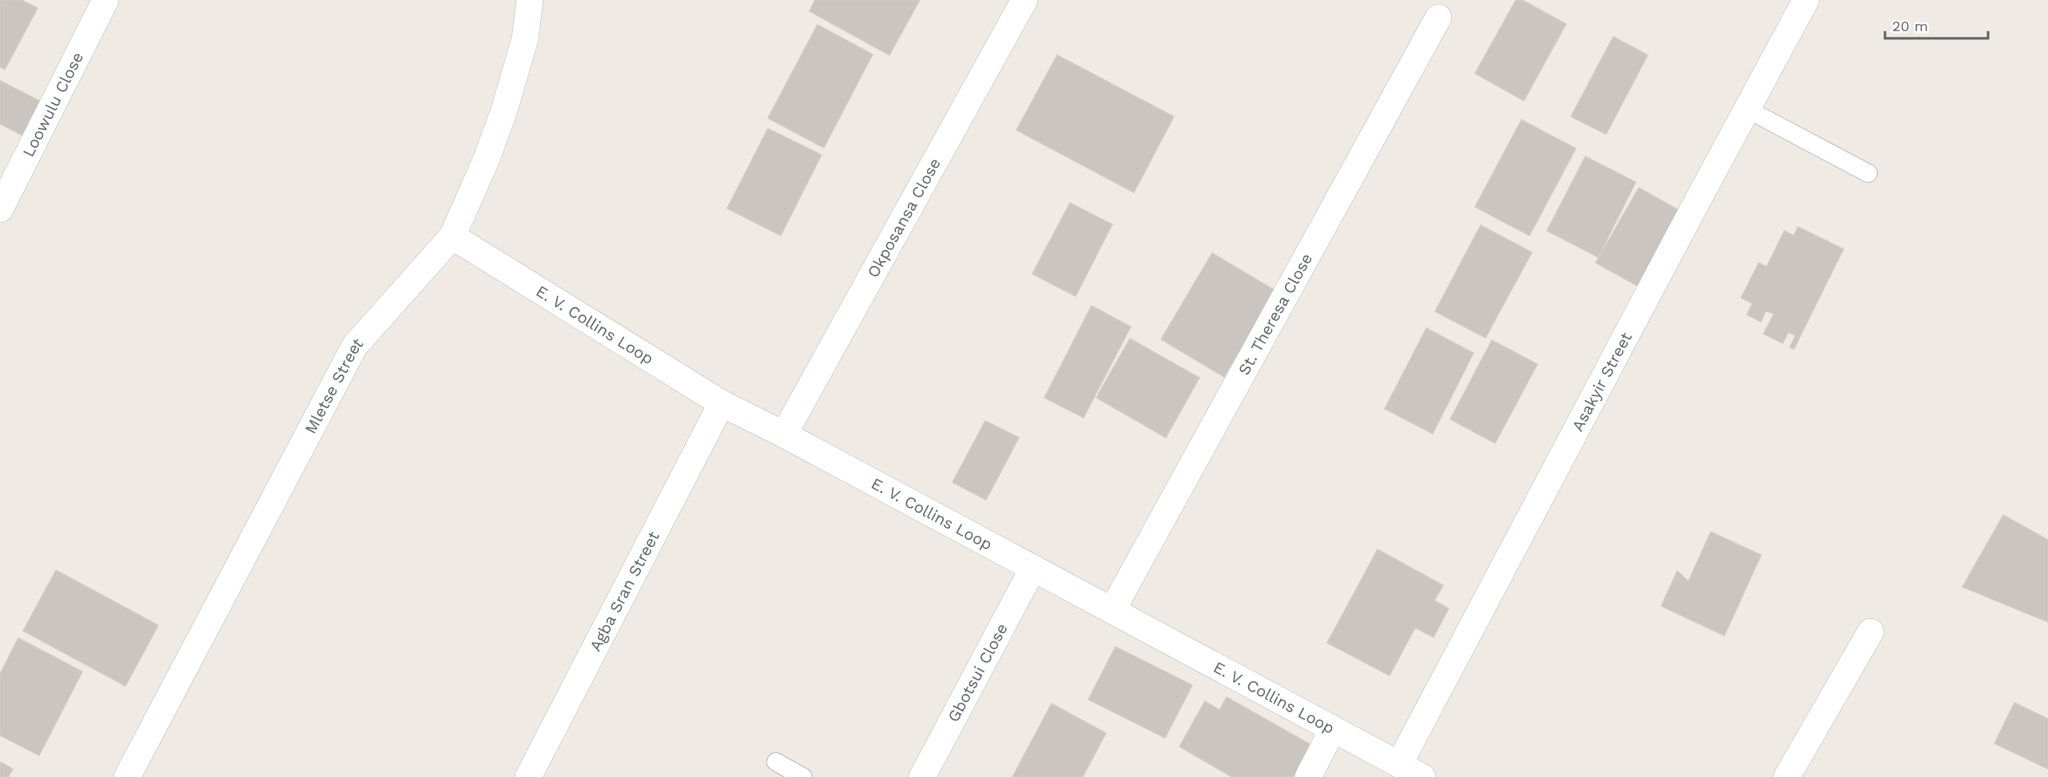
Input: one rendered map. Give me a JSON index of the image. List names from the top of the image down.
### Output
{
  "streets": {
    "street": [
      "Loowulu Close",
      "Okposansa Close",
      "St. Theresa Close",
      "E. V. Collins Loop",
      "Asakyir Street",
      "Mletse Street",
      "Agba Sran Street",
      "Gbotsui Close"
    ]
  },
  "crossings": [
    ["Okposansa Close", "E. V. Collins Loop"],
    ["St. Theresa Close", "E. V. Collins Loop"],
    ["E. V. Collins Loop", "Asakyir Street"],
    ["E. V. Collins Loop", "Mletse Street"],
    ["E. V. Collins Loop", "Agba Sran Street"],
    ["E. V. Collins Loop", "Gbotsui Close"]
  ],
  "scale_bar": "20 m"
}
